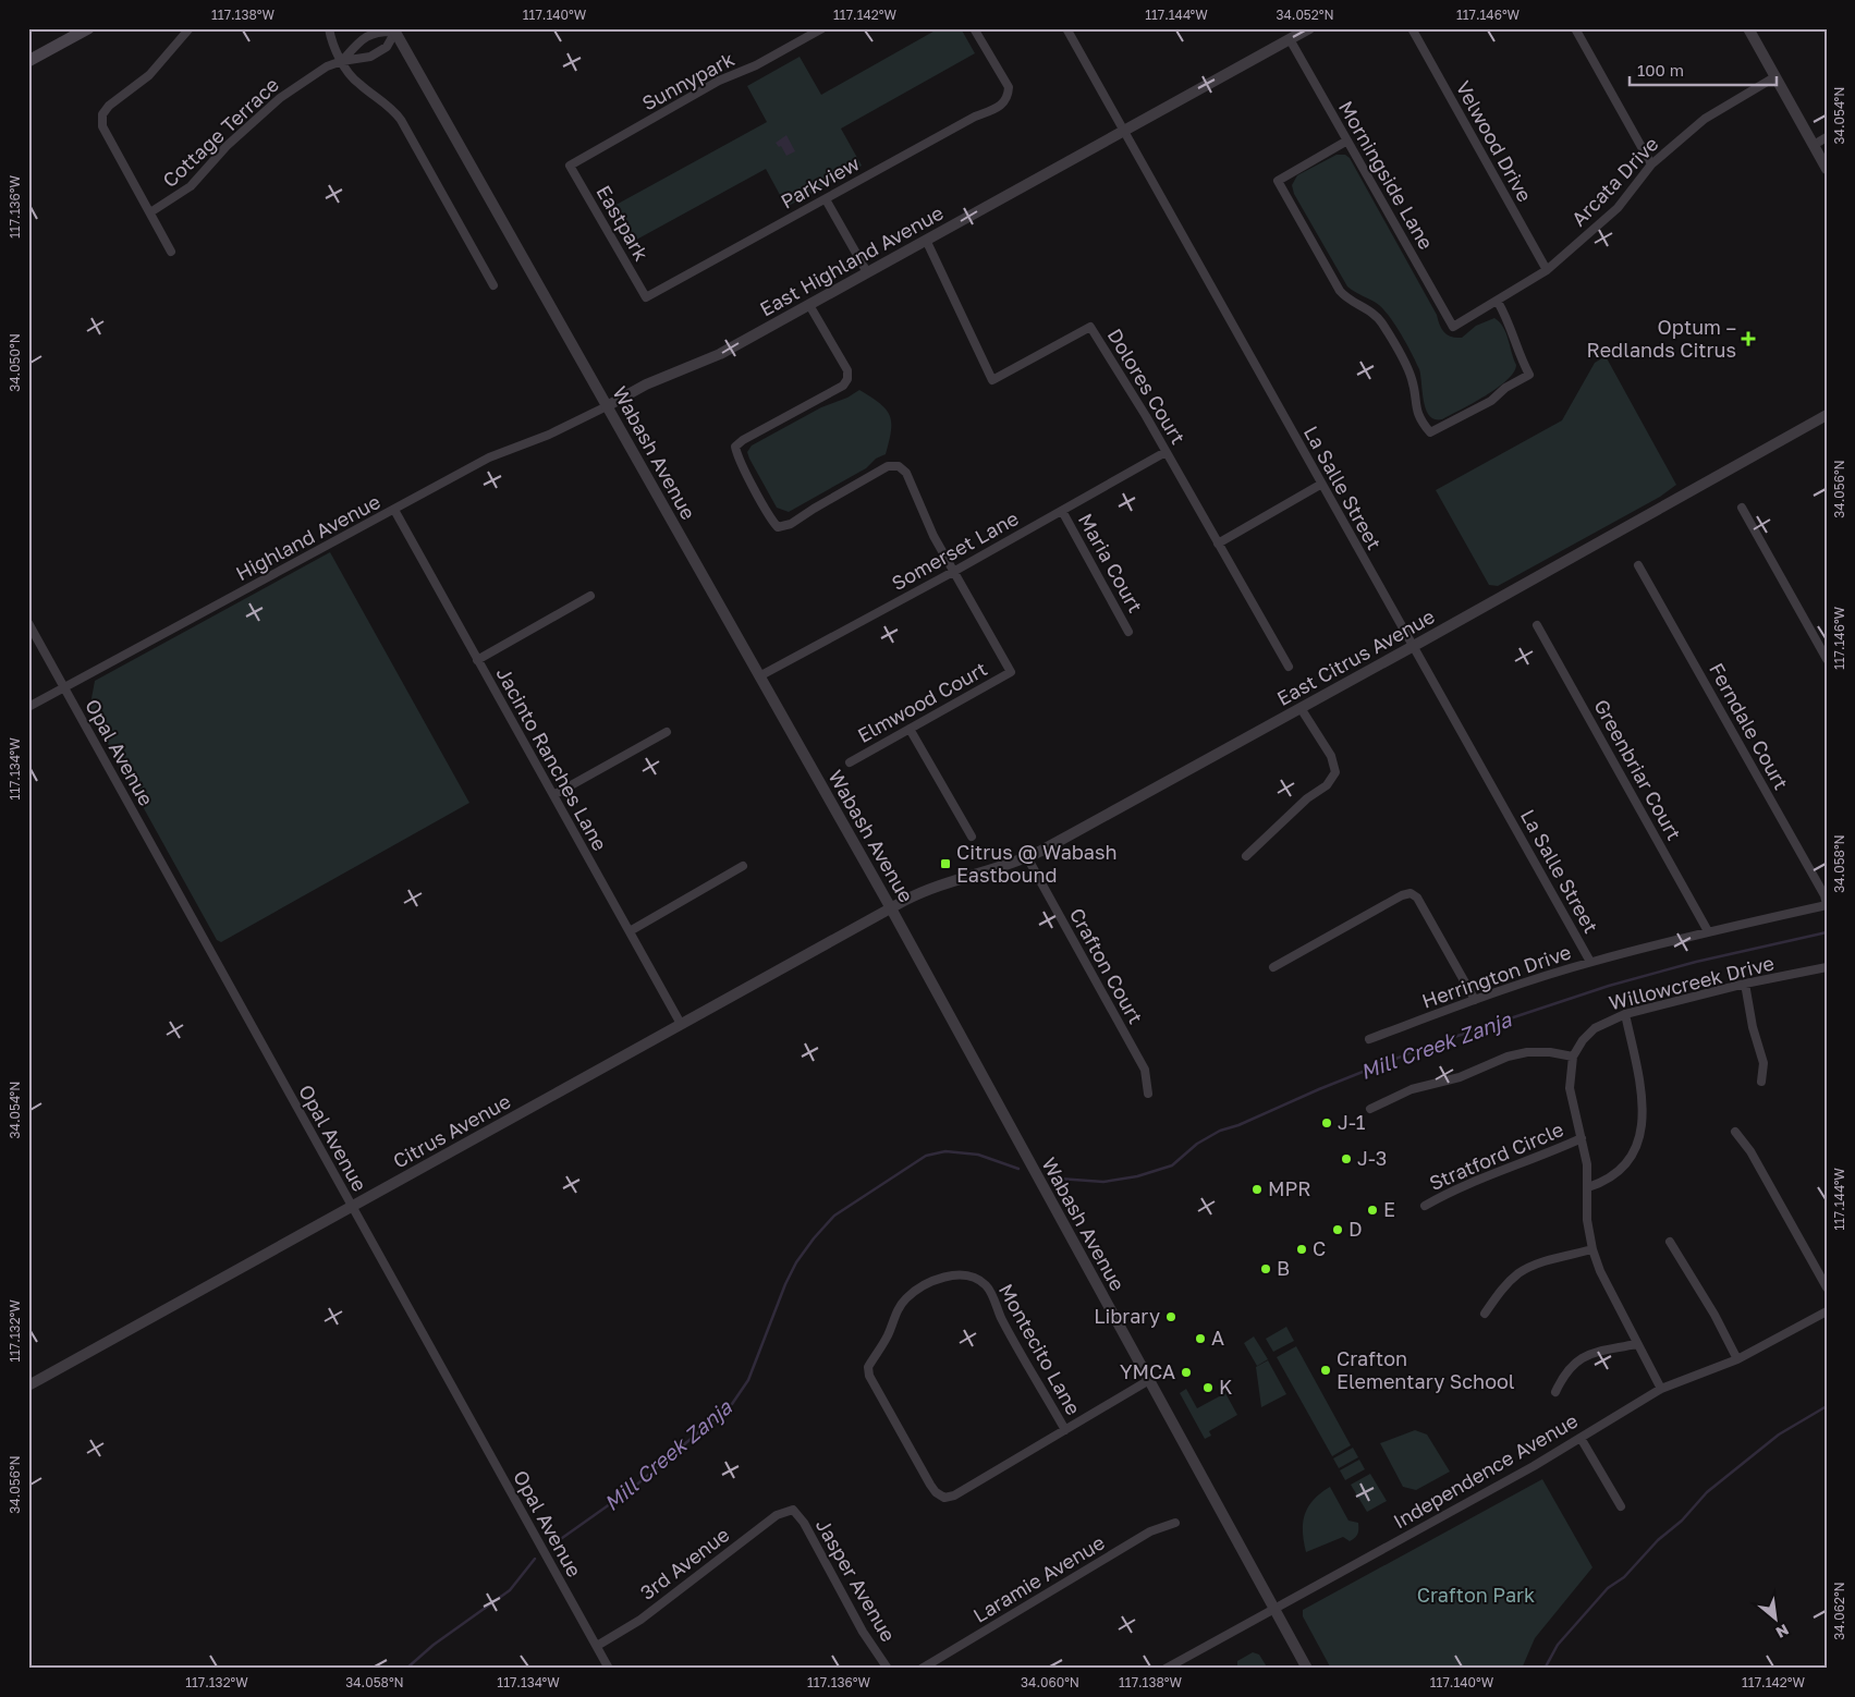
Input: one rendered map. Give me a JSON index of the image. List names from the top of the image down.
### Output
{
  "streets": {
    "street": [
      "Sunnypark",
      "Cottage Terrace",
      "Velwood Drive",
      "Morningside Lane",
      "Arcata Drive",
      "Parkview",
      "Eastpark",
      "East Highland Avenue",
      "Dolores Court",
      "Wabash Avenue",
      "La Salle Street",
      "Highland Avenue",
      "Somerset Lane",
      "Maria Court",
      "East Citrus Avenue",
      "Elmwood Court",
      "Ferndale Court",
      "Opal Avenue",
      "Jacinto Ranches Lane",
      "Greenbriar Court",
      "Crafton Court",
      "Herrington Drive",
      "Willowcreek Drive",
      "Citrus Avenue",
      "Stratford Circle",
      "Montecito Lane",
      "Independence Avenue",
      "3rd Avenue",
      "Laramie Avenue",
      "Jasper Avenue"
    ]
  },
  "crossings": [
    ["Sunnypark", "Eastpark"],
    ["Cottage Terrace", "Wabash Avenue"],
    ["Velwood Drive", "Arcata Drive"],
    ["Morningside Lane", "Arcata Drive"],
    ["Morningside Lane", "East Highland Avenue"],
    ["Parkview", "Eastpark"],
    ["East Highland Avenue", "Dolores Court"],
    ["East Highland Avenue", "Wabash Avenue"],
    ["East Highland Avenue", "La Salle Street"],
    ["East Highland Avenue", "Highland Avenue"],
    ["Dolores Court", "Somerset Lane"],
    ["Wabash Avenue", "Highland Avenue"],
    ["Wabash Avenue", "Somerset Lane"],
    ["Wabash Avenue", "East Citrus Avenue"],
    ["Wabash Avenue", "Citrus Avenue"],
    ["Wabash Avenue", "Montecito Lane"],
    ["Wabash Avenue", "Independence Avenue"],
    ["La Salle Street", "East Citrus Avenue"],
    ["La Salle Street", "Herrington Drive"],
    ["Highland Avenue", "Opal Avenue"],
    ["Highland Avenue", "Jacinto Ranches Lane"],
    ["Somerset Lane", "Maria Court"],
    ["Somerset Lane", "Elmwood Court"],
    ["East Citrus Avenue", "Crafton Court"],
    ["East Citrus Avenue", "Citrus Avenue"],
    ["Ferndale Court", "Herrington Drive"],
    ["Opal Avenue", "Citrus Avenue"],
    ["Opal Avenue", "3rd Avenue"],
    ["Jacinto Ranches Lane", "Citrus Avenue"],
    ["Greenbriar Court", "Herrington Drive"],
    ["Willowcreek Drive", "Stratford Circle"],
    ["Willowcreek Drive", "Independence Avenue"],
    ["3rd Avenue", "Jasper Avenue"]
  ],
  "water": ["Mill Creek Zanja"],
  "parks": ["Crafton Park"],
  "places": {
    "health": ["Optum – Redlands Citrus"],
    "transit": ["Citrus @ Wabash Eastbound"],
    "other": [
      "J-1",
      "J-3",
      "MPR",
      "E",
      "D",
      "C",
      "B",
      "Library",
      "A",
      "Crafton Elementary School",
      "YMCA",
      "K"
    ]
  },
  "scale_bar": "100 m",
  "north": "bottom right",
  "coordinates": [
    "117.138°W",
    "117.140°W",
    "117.142°W",
    "117.144°W",
    "34.052°N",
    "117.146°W",
    "34.054°N",
    "117.136°W",
    "34.050°N",
    "34.056°N",
    "117.134°W",
    "34.058°N",
    "117.132°W",
    "34.062°N",
    "34.060°N"
  ]
}
